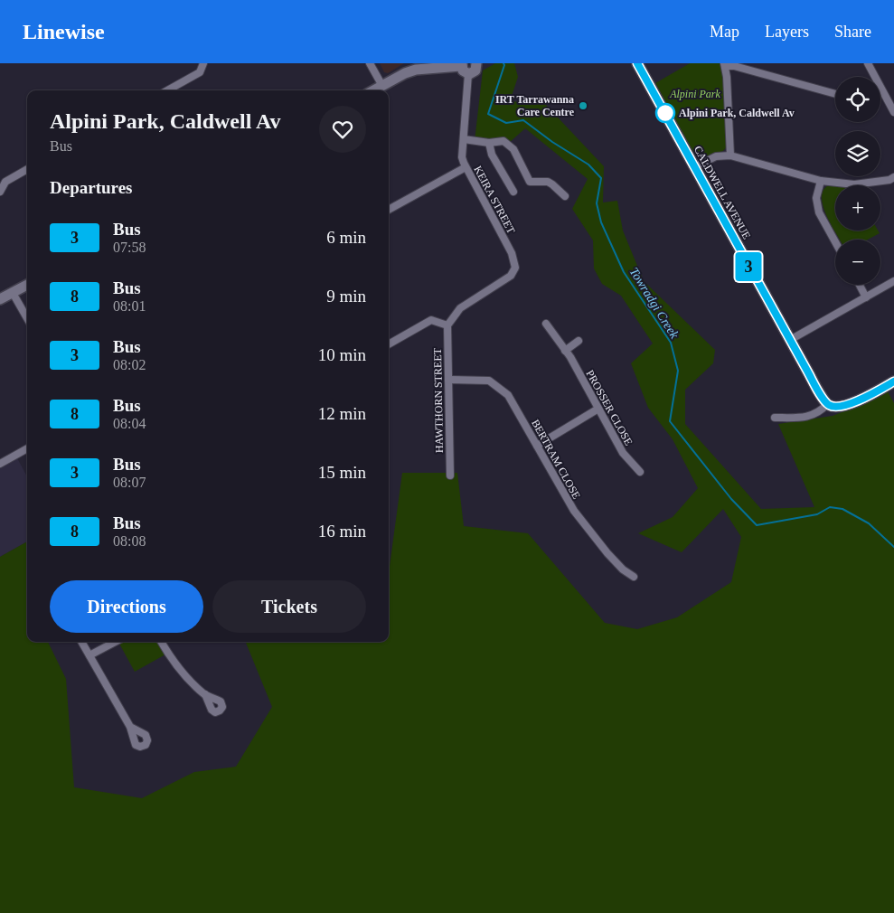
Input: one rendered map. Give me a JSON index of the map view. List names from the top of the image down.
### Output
{
  "streets": {
    "main road": ["CALDWELL AVENUE"],
    "street": [
      "KEIRA STREET",
      "HAWTHORN STREET",
      "PROSSER CLOSE",
      "BERTRAM CLOSE"
    ]
  },
  "crossings": [
    ["KEIRA STREET", "HAWTHORN STREET"],
    ["HAWTHORN STREET", "BERTRAM CLOSE"]
  ],
  "water": ["Towradgi Creek"],
  "parks": ["Alpini Park"],
  "places": ["IRT Tarrawanna Care Centre", "Alpini Park, Caldwell Av"],
  "lines": ["bus line 3"],
  "page": {
    "header": "Linewise",
    "nav": ["Map", "Layers", "Share"],
    "on_map": "3",
    "map_buttons": ["+", "−"],
    "heading": [
      ["Alpini Park, Caldwell Av", "Bus"],
      "Departures"
    ],
    "list": [
      {
        "mark": "3",
        "name": "Bus",
        "note": "07:58",
        "value": "6 min"
      },
      {
        "mark": "8",
        "name": "Bus",
        "note": "08:01",
        "value": "9 min"
      },
      {
        "mark": "3",
        "name": "Bus",
        "note": "08:02",
        "value": "10 min"
      },
      {
        "mark": "8",
        "name": "Bus",
        "note": "08:04",
        "value": "12 min"
      },
      {
        "mark": "3",
        "name": "Bus",
        "note": "08:07",
        "value": "15 min"
      },
      {
        "mark": "8",
        "name": "Bus",
        "note": "08:08",
        "value": "16 min"
      }
    ],
    "buttons": ["Directions", "Tickets"]
  }
}
